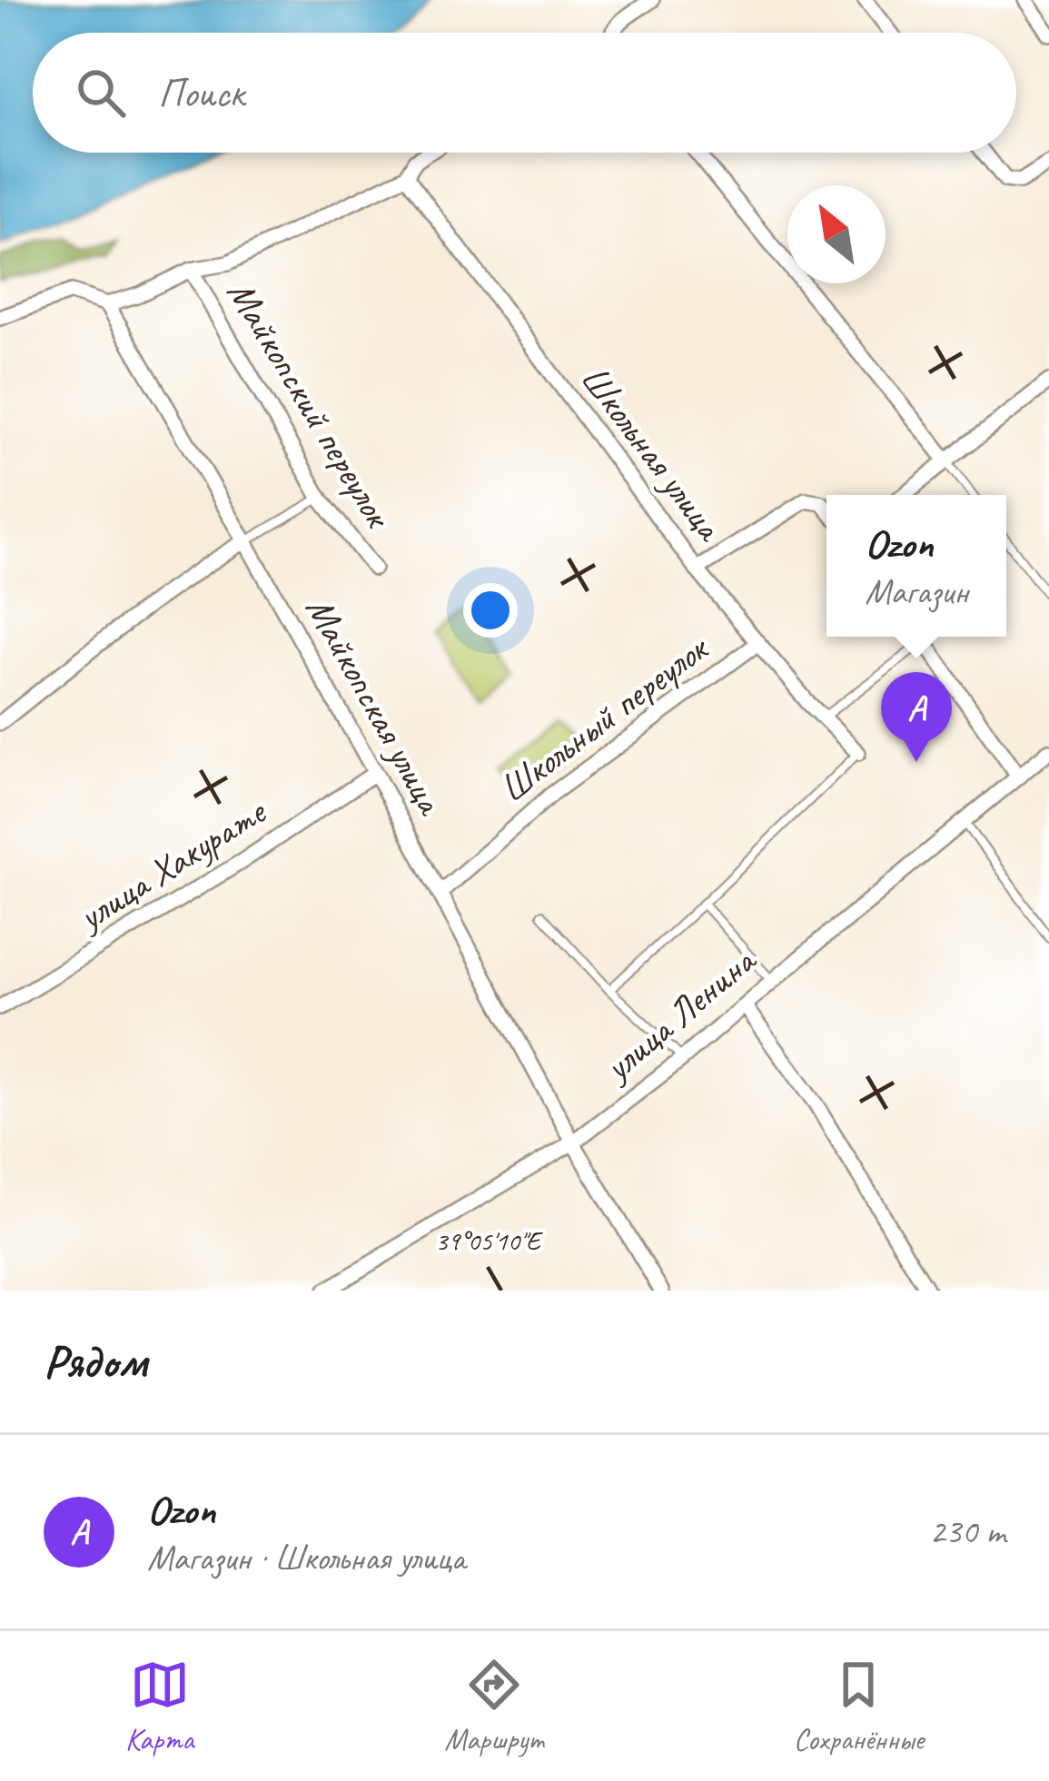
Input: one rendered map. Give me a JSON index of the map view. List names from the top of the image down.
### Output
{
  "streets": {
    "street": [
      "Майкопский переулок",
      "Школьная улица",
      "Майкопская улица",
      "Школьный переулок",
      "улица Хакурате",
      "улица Ленина"
    ]
  },
  "crossings": [
    ["Школьная улица", "Школьный переулок"],
    ["Майкопская улица", "Школьный переулок"],
    ["Майкопская улица", "улица Хакурате"],
    ["Майкопская улица", "улица Ленина"]
  ],
  "north": "top left",
  "page": {
    "search": "Поиск",
    "popup": ["Ozon", "Магазин"],
    "pins": "A",
    "heading": "Рядом",
    "list": [
      {
        "mark": "A",
        "name": "Ozon",
        "note": "Магазин · Школьная улица",
        "value": "230 m"
      }
    ],
    "nav": ["Карта", "Маршрут", "Сохранённые"]
  },
  "coordinates": ["39°05'10\"E"]
}
